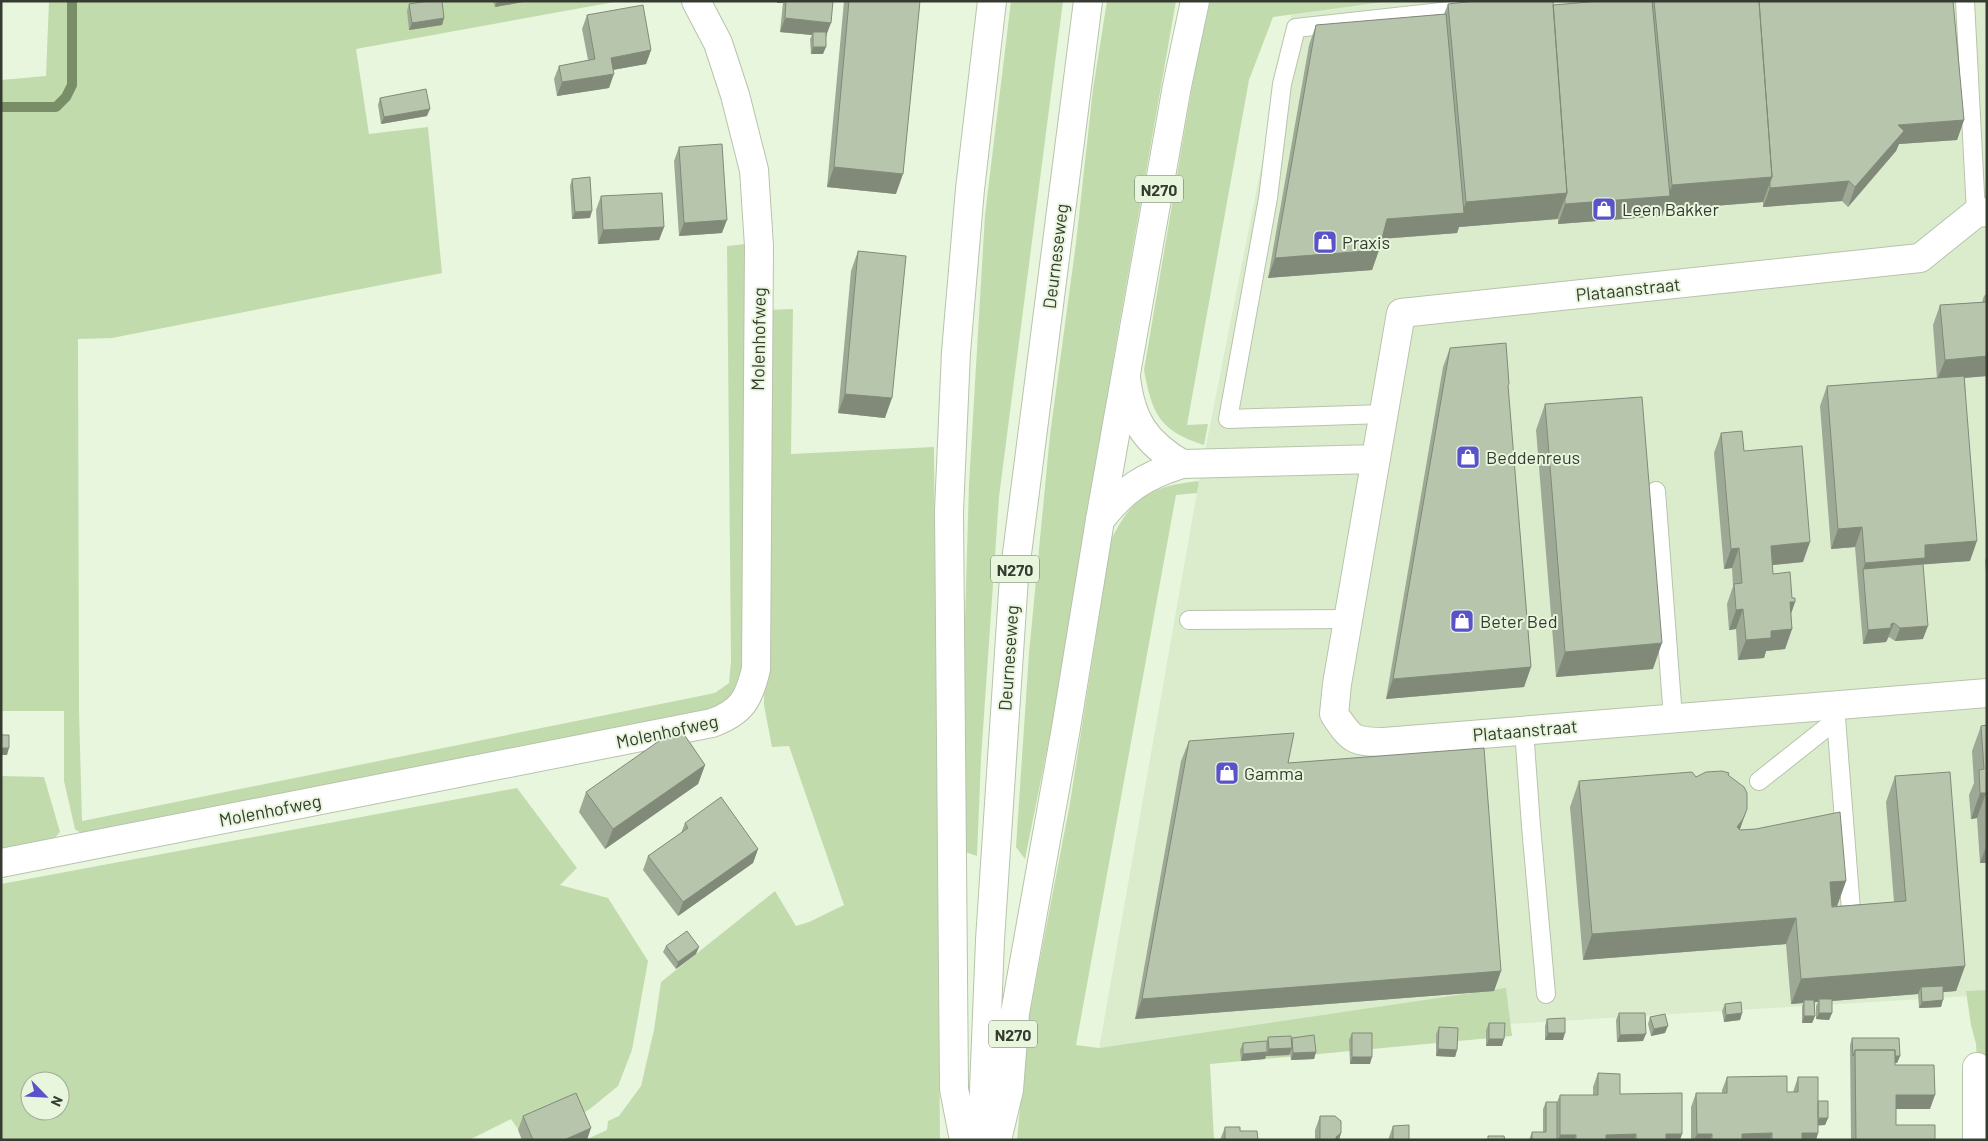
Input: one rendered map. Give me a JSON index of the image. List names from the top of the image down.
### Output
{
  "streets": {
    "street": [
      "N270",
      "Deurneseweg",
      "Plataanstraat",
      "Molenhofweg"
    ]
  },
  "places": {
    "shop": [
      "Leen Bakker",
      "Praxis",
      "Beddenreus",
      "Beter Bed",
      "Gamma"
    ]
  },
  "north": "bottom right"
}
